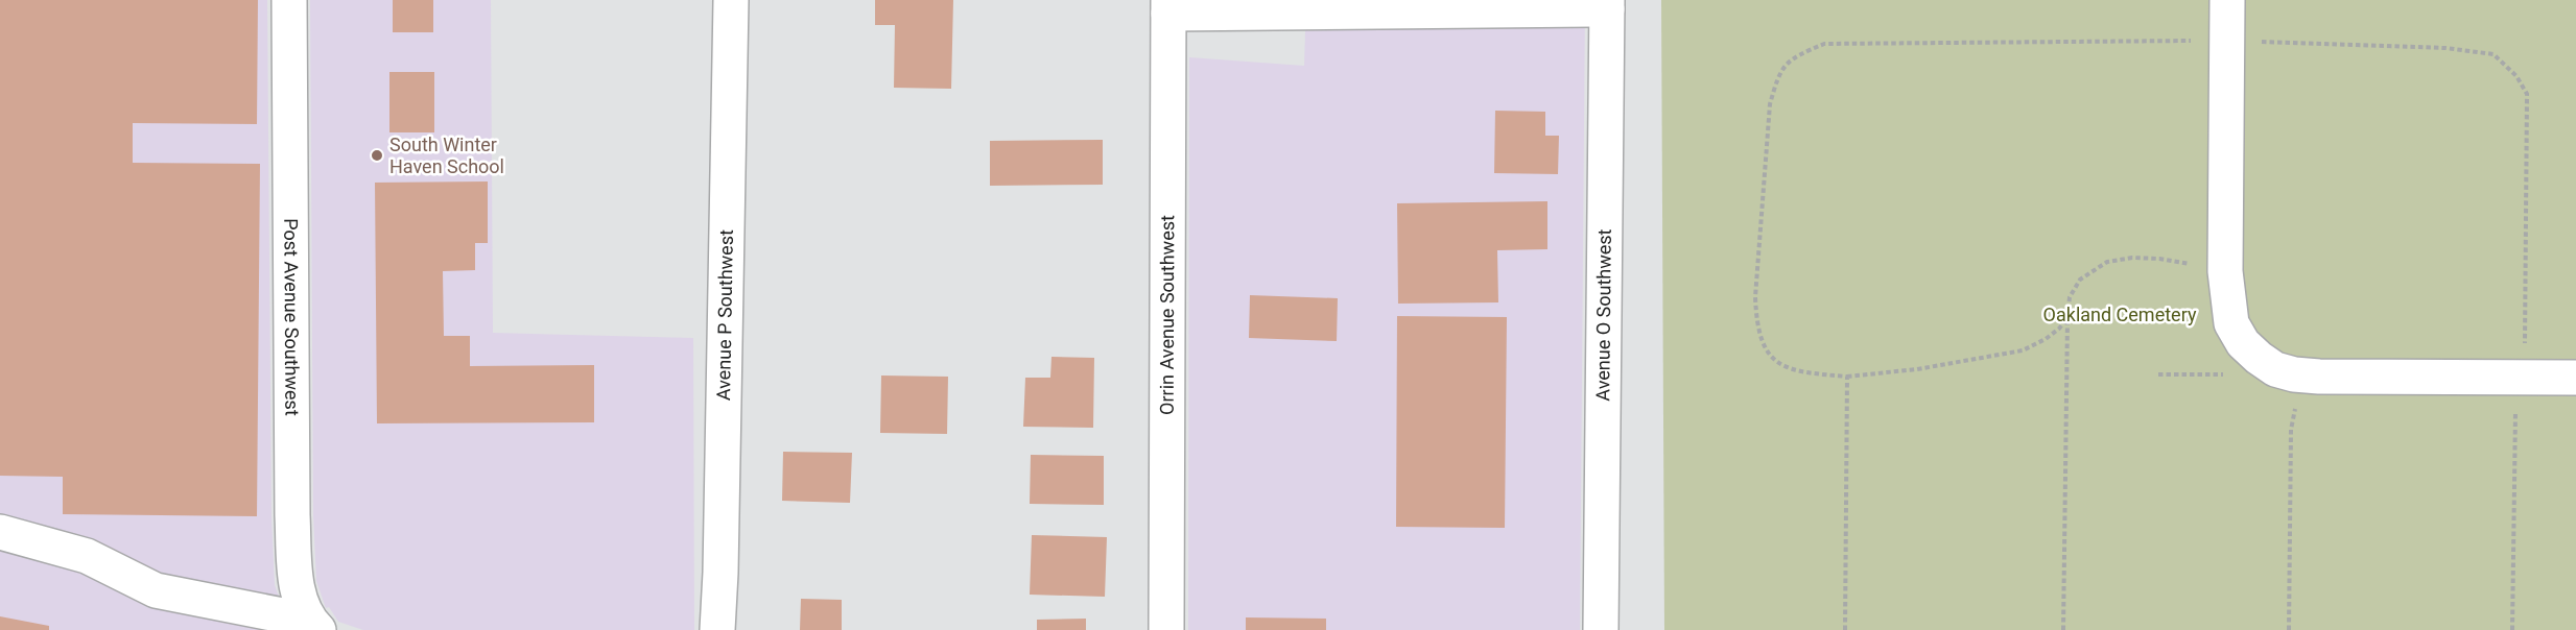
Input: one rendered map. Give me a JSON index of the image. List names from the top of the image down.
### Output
{
  "streets": {
    "street": [
      "Avenue P Southwest",
      "Orrin Avenue Southwest",
      "Avenue O Southwest",
      "Post Avenue Southwest"
    ]
  },
  "parks": ["Oakland Cemetery"],
  "places": ["South Winter Haven School"]
}
